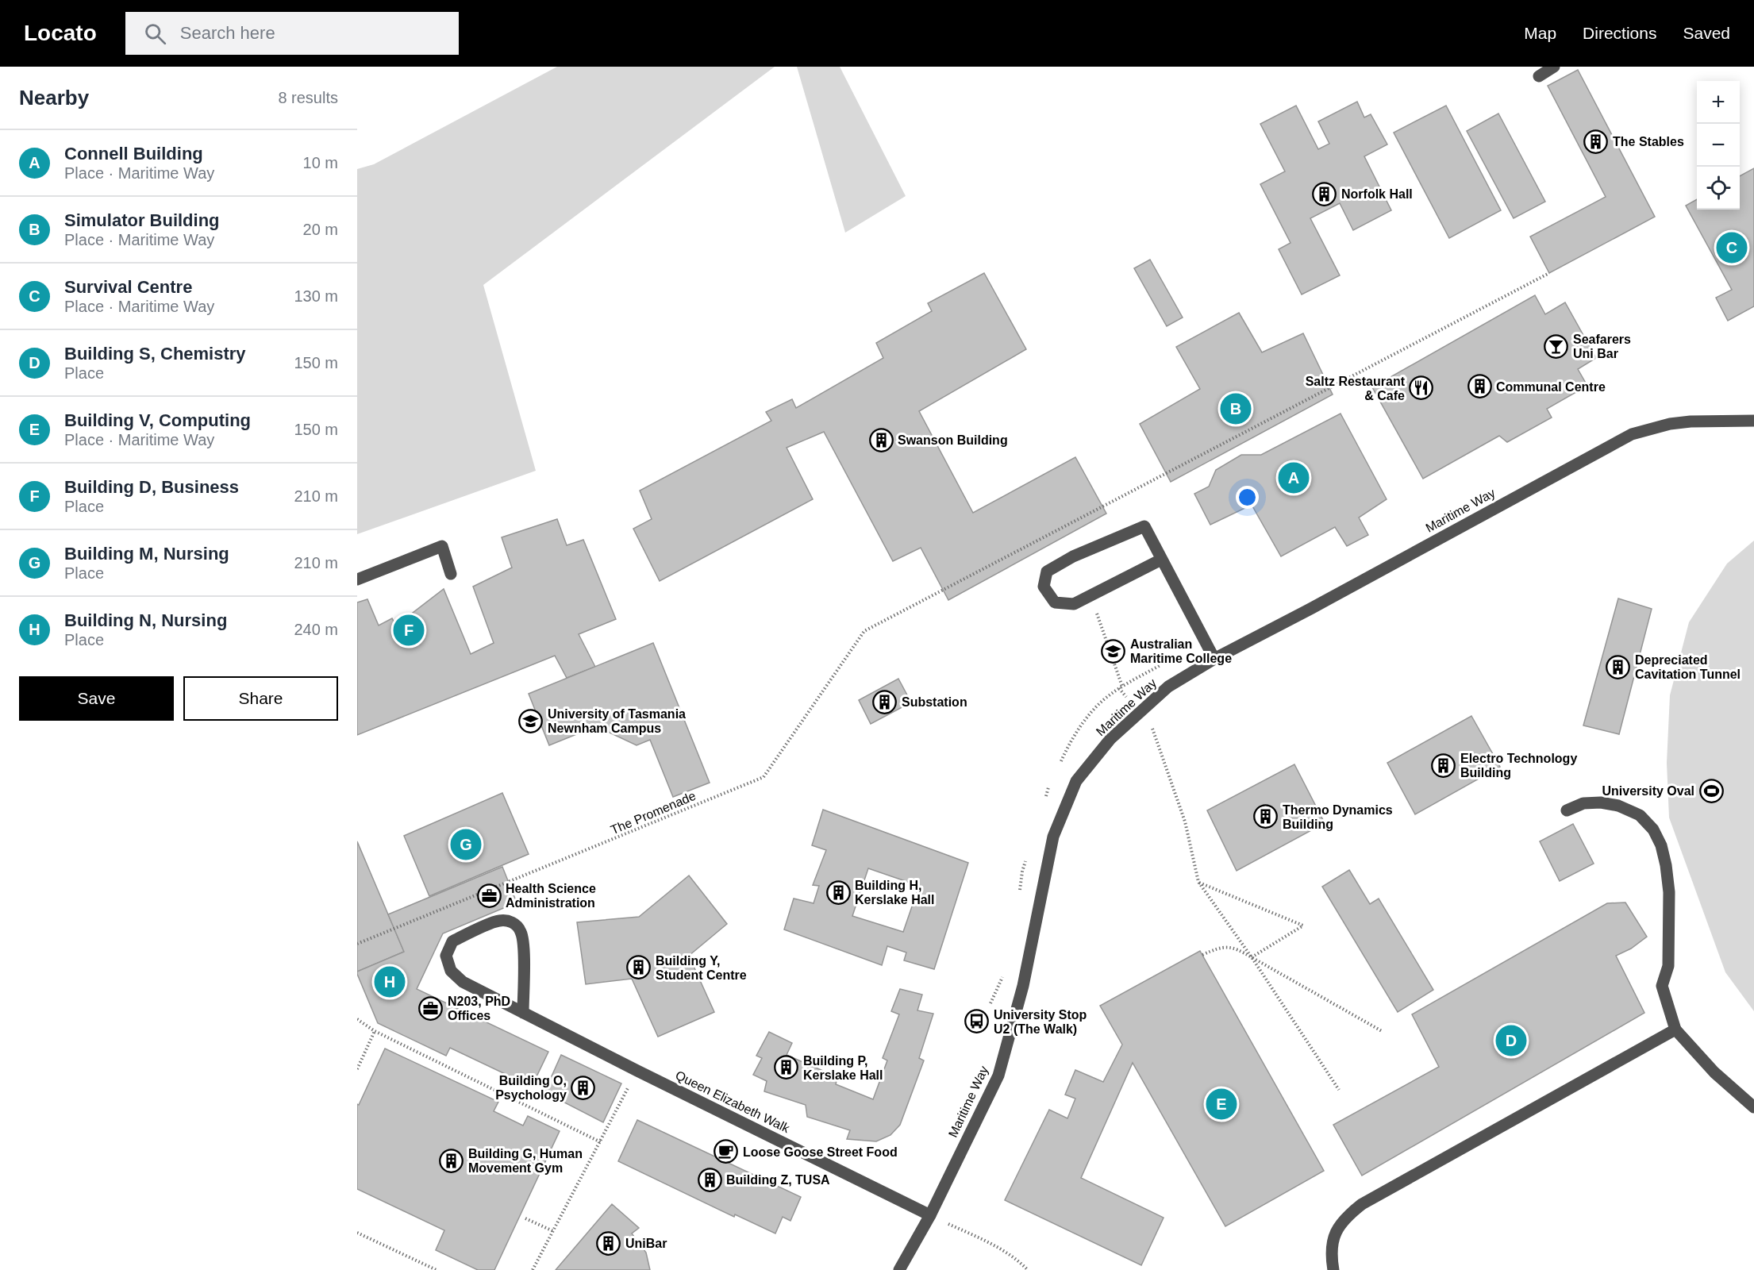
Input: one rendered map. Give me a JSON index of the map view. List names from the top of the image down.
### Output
{
  "streets": {
    "street": ["Maritime Way", "Queen Elizabeth Walk"],
    "path": ["The Promenade"]
  },
  "crossings": [
    ["Maritime Way", "Queen Elizabeth Walk"]
  ],
  "places": {
    "building": [
      "The Stables",
      "Norfolk Hall",
      "Communal Centre",
      "Swanson Building",
      "Depreciated Cavitation Tunnel",
      "Substation",
      "Electro Technology Building",
      "Thermo Dynamics Building",
      "Building H, Kerslake Hall",
      "Building Y, Student Centre",
      "Building P, Kerslake Hall",
      "Building O, Psychology",
      "Building G, Human Movement Gym",
      "Building Z, TUSA",
      "UniBar"
    ],
    "bar": ["Seafarers Uni Bar"],
    "restaurant": ["Saltz Restaurant & Cafe"],
    "school or university": ["Australian Maritime College", "University of Tasmania Newnham Campus"],
    "sports": ["University Oval"],
    "office": ["Health Science Administration", "N203, PhD Offices"],
    "bus stop": ["University Stop U2 (The Walk)"],
    "cafe": ["Loose Goose Street Food"]
  },
  "page": {
    "header": "Locato",
    "search": "Search here",
    "nav": ["Map", "Directions", "Saved"],
    "heading": ["Nearby", "8 results"],
    "map_buttons": ["+", "−"],
    "list": [
      {
        "mark": "A",
        "name": "Connell Building",
        "note": "Place · Maritime Way",
        "value": "10 m"
      },
      {
        "mark": "B",
        "name": "Simulator Building",
        "note": "Place · Maritime Way",
        "value": "20 m"
      },
      {
        "mark": "C",
        "name": "Survival Centre",
        "note": "Place · Maritime Way",
        "value": "130 m"
      },
      {
        "mark": "D",
        "name": "Building S, Chemistry",
        "note": "Place",
        "value": "150 m"
      },
      {
        "mark": "E",
        "name": "Building V, Computing",
        "note": "Place · Maritime Way",
        "value": "150 m"
      },
      {
        "mark": "F",
        "name": "Building D, Business",
        "note": "Place",
        "value": "210 m"
      },
      {
        "mark": "G",
        "name": "Building M, Nursing",
        "note": "Place",
        "value": "210 m"
      },
      {
        "mark": "H",
        "name": "Building N, Nursing",
        "note": "Place",
        "value": "240 m"
      }
    ],
    "pins": [
      "C",
      "B",
      "A",
      "F",
      "G",
      "H",
      "D",
      "E"
    ],
    "buttons": ["Save", "Share"]
  }
}
